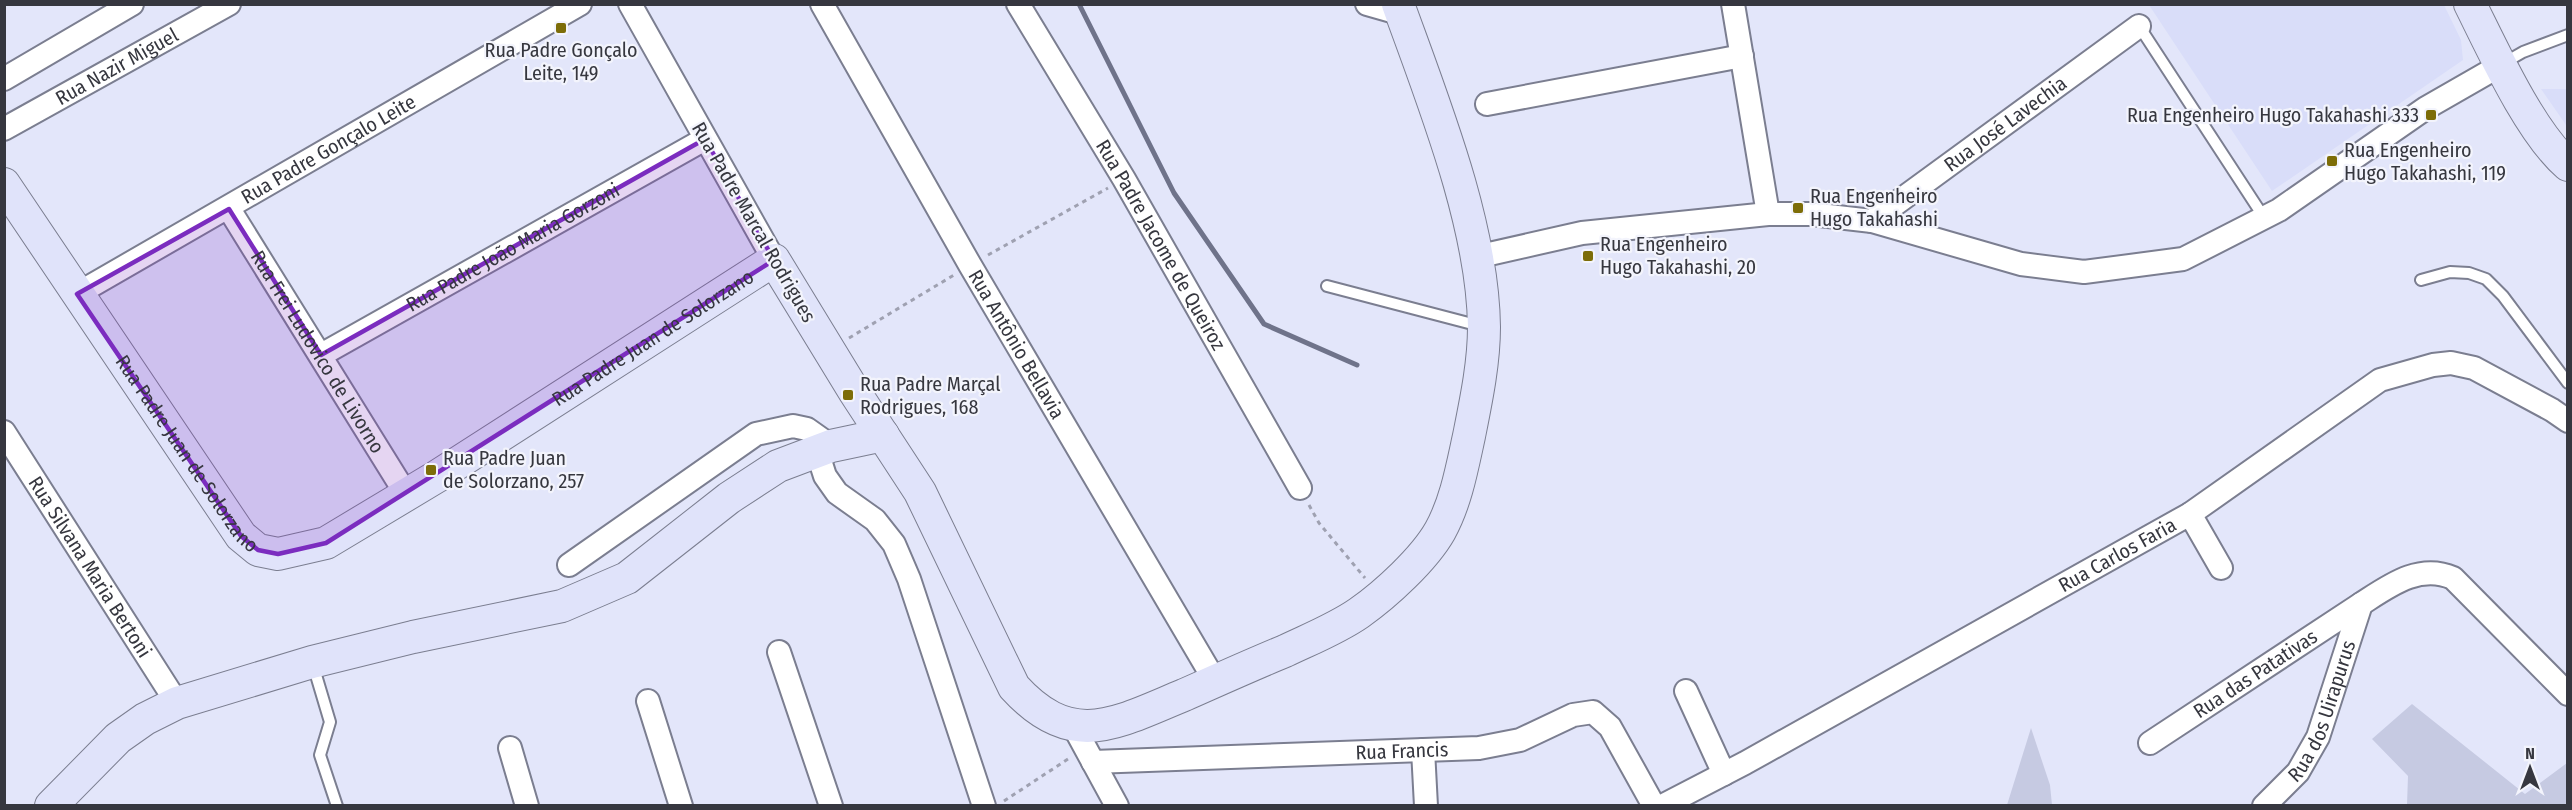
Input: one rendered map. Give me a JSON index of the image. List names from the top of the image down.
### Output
{
  "streets": {
    "main road": ["Rua Padre Marcal Rodrigues", "Rua Padre Juan de Solorzano"],
    "street": [
      "Rua Nazir Miguel",
      "Rua José Lavechia",
      "Rua Padre Gonçalo Leite",
      "Rua Padre Jacome de Queiroz",
      "Rua Padre João Maria Gorzoni",
      "Rua Antônio Bellavia",
      "Rua Frei Ludovico de Livorno",
      "Rua Carlos Faria",
      "Rua Silvana Maria Bertoni",
      "Rua das Patativas",
      "Rua dos Uirapurus",
      "Rua Francis"
    ]
  },
  "crossings": [
    ["Rua Padre Gonçalo Leite", "Rua Padre Juan de Solorzano"],
    ["Rua Padre Gonçalo Leite", "Rua Frei Ludovico de Livorno"],
    ["Rua Padre Marcal Rodrigues", "Rua Padre João Maria Gorzoni"],
    ["Rua Padre Marcal Rodrigues", "Rua Padre Juan de Solorzano"],
    ["Rua Padre Marcal Rodrigues", "Rua Francis"],
    ["Rua Padre João Maria Gorzoni", "Rua Frei Ludovico de Livorno"],
    ["Rua Padre Juan de Solorzano", "Rua Frei Ludovico de Livorno"],
    ["Rua das Patativas", "Rua dos Uirapurus"]
  ],
  "places": {
    "transit": [
      "Rua Padre Gonçalo Leite, 149",
      "Rua Engenheiro Hugo Takahashi 333",
      "Rua Engenheiro Hugo Takahashi, 119",
      "Rua Engenheiro Hugo Takahashi",
      "Rua Engenheiro Hugo Takahashi, 20",
      "Rua Padre Marçal Rodrigues, 168",
      "Rua Padre Juan de Solorzano, 257"
    ]
  },
  "north": "top"
}
